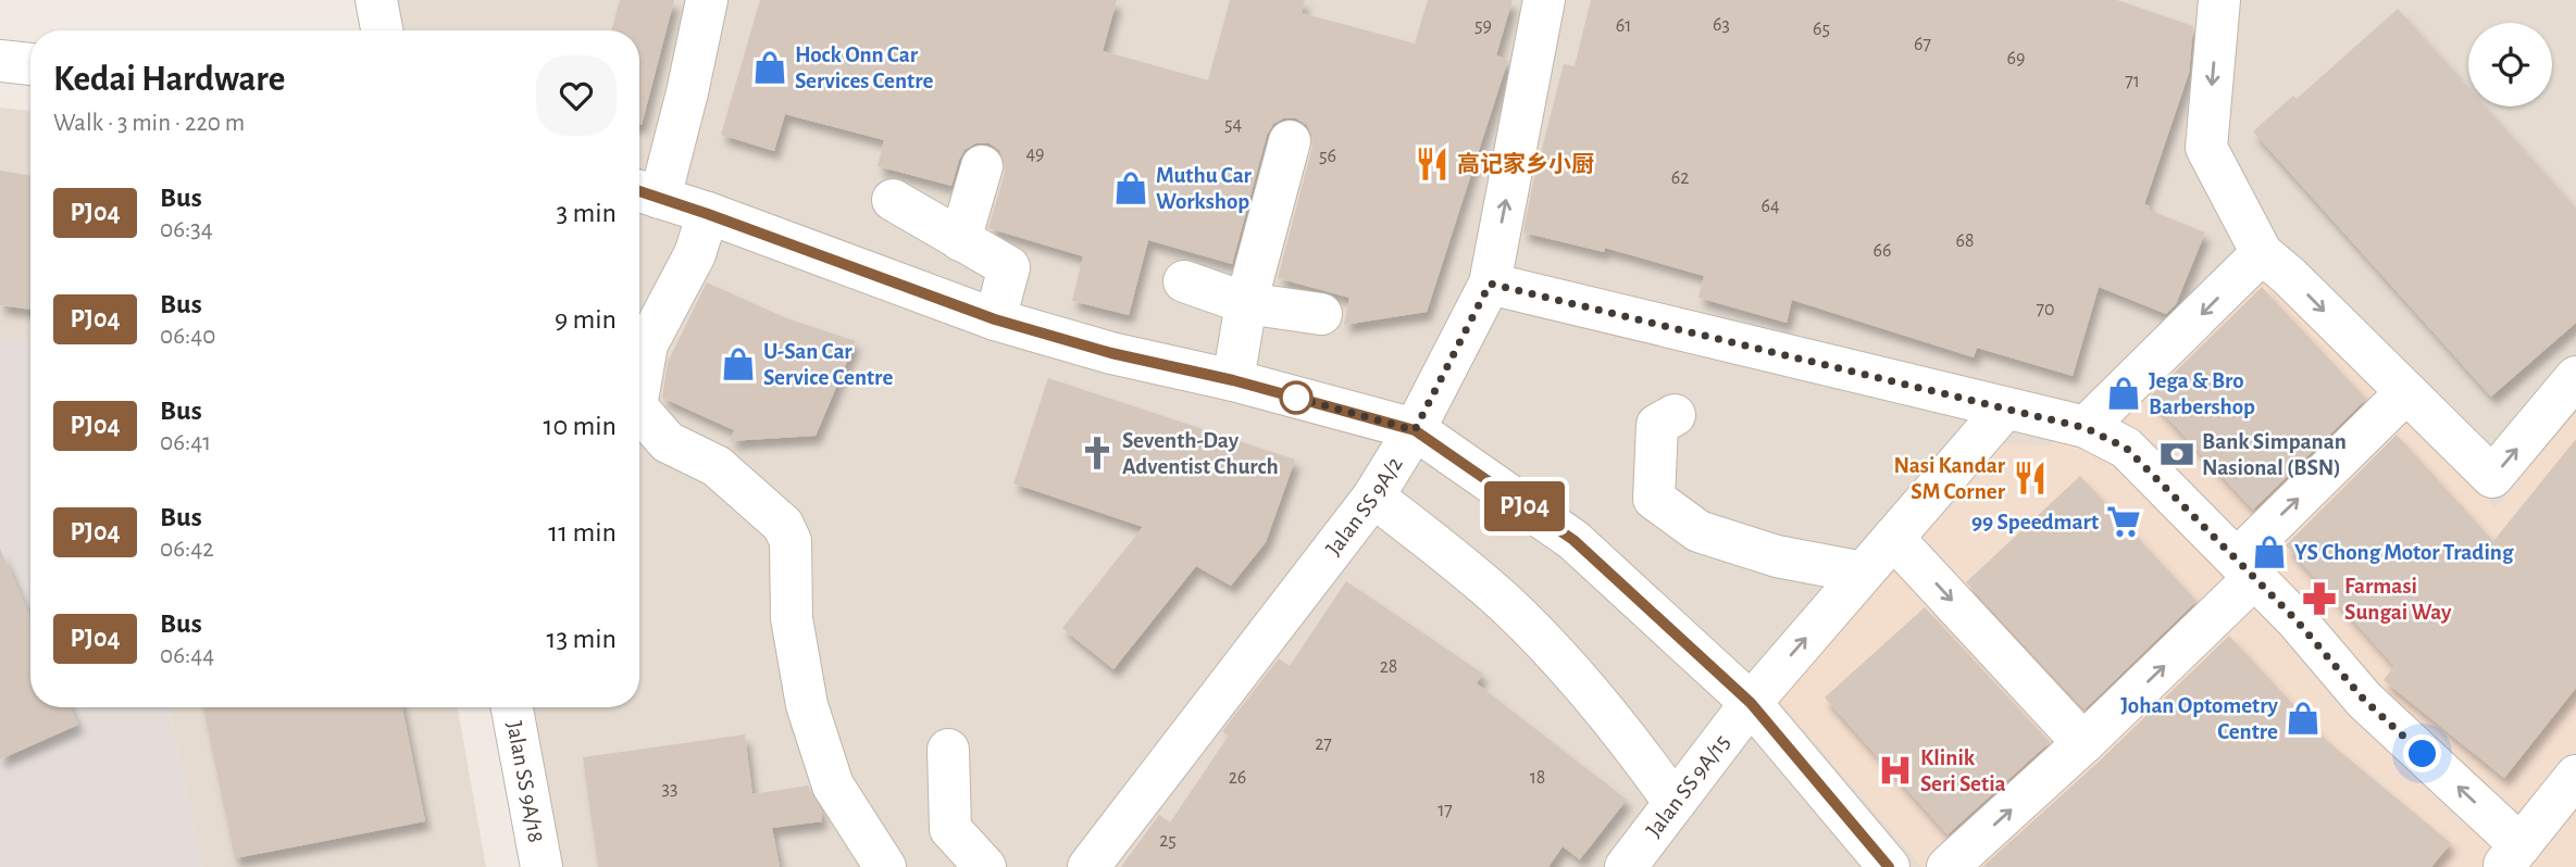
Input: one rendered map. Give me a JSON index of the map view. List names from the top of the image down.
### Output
{
  "streets": {
    "street": ["Jalan SS 9A/2", "Jalan SS 9A/18", "Jalan SS 9A/15"]
  },
  "places": {
    "shop": [
      "Hock Onn Car Services Centre",
      "Muthu Car Workshop",
      "U-San Car Service Centre",
      "Jega & Bro Barbershop",
      "YS Chong Motor Trading",
      "Johan Optometry Centre"
    ],
    "restaurant": ["高记家乡小厨", "Nasi Kandar SM Corner"],
    "church": ["Seventh-Day Adventist Church"],
    "bank": ["Bank Simpanan Nasional (BSN)"],
    "supermarket": ["99 Speedmart"],
    "pharmacy": ["Farmasi Sungai Way"],
    "hospital": ["Klinik Seri Setia"]
  },
  "lines": ["bus line PJ04"],
  "house_numbers": [
    "63",
    "59",
    "61",
    "65",
    "67",
    "69",
    "71",
    "54",
    "49",
    "56",
    "62",
    "64",
    "68",
    "66",
    "70",
    "28",
    "27",
    "26",
    "18",
    "33",
    "17",
    "25"
  ],
  "page": {
    "on_map": "PJ04",
    "heading": ["Kedai Hardware", "Walk · 3 min · 220 m"],
    "list": [
      {
        "mark": "PJ04",
        "name": "Bus",
        "note": "06:34",
        "value": "3 min"
      },
      {
        "mark": "PJ04",
        "name": "Bus",
        "note": "06:40",
        "value": "9 min"
      },
      {
        "mark": "PJ04",
        "name": "Bus",
        "note": "06:41",
        "value": "10 min"
      },
      {
        "mark": "PJ04",
        "name": "Bus",
        "note": "06:42",
        "value": "11 min"
      },
      {
        "mark": "PJ04",
        "name": "Bus",
        "note": "06:44",
        "value": "13 min"
      }
    ]
  }
}
